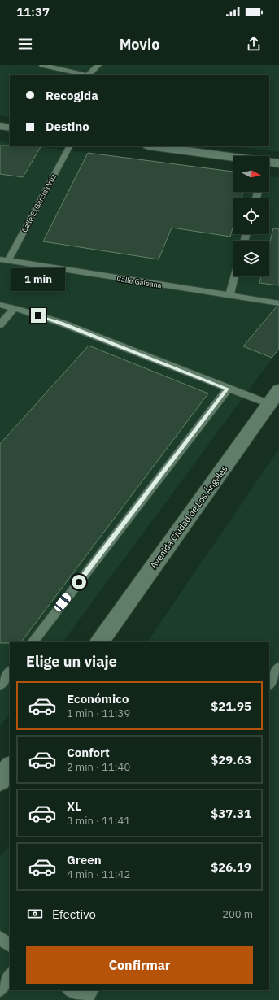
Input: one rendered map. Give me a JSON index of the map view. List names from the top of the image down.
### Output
{
  "streets": {
    "street": ["Avenida Ciudad de Los Ángeles"],
    "lane": ["Calle E. García Ortiz", "Calle Galeana"]
  },
  "crossings": [
    ["Calle E. García Ortiz", "Calle Galeana"]
  ],
  "north": "right",
  "page": {
    "status": "11:37",
    "header": "Movio",
    "banner": ["Recogida", "Destino"],
    "bubble": "1 min",
    "heading": "Elige un viaje",
    "list": [
      {
        "name": "Económico",
        "note": "1 min · 11:39",
        "value": "$21.95"
      },
      {
        "name": "Confort",
        "note": "2 min · 11:40",
        "value": "$29.63"
      },
      {
        "name": "XL",
        "note": "3 min · 11:41",
        "value": "$37.31"
      },
      {
        "name": "Green",
        "note": "4 min · 11:42",
        "value": "$26.19"
      }
    ],
    "pay": ["Efectivo", "200 m"],
    "buttons": "Confirmar"
  }
}
